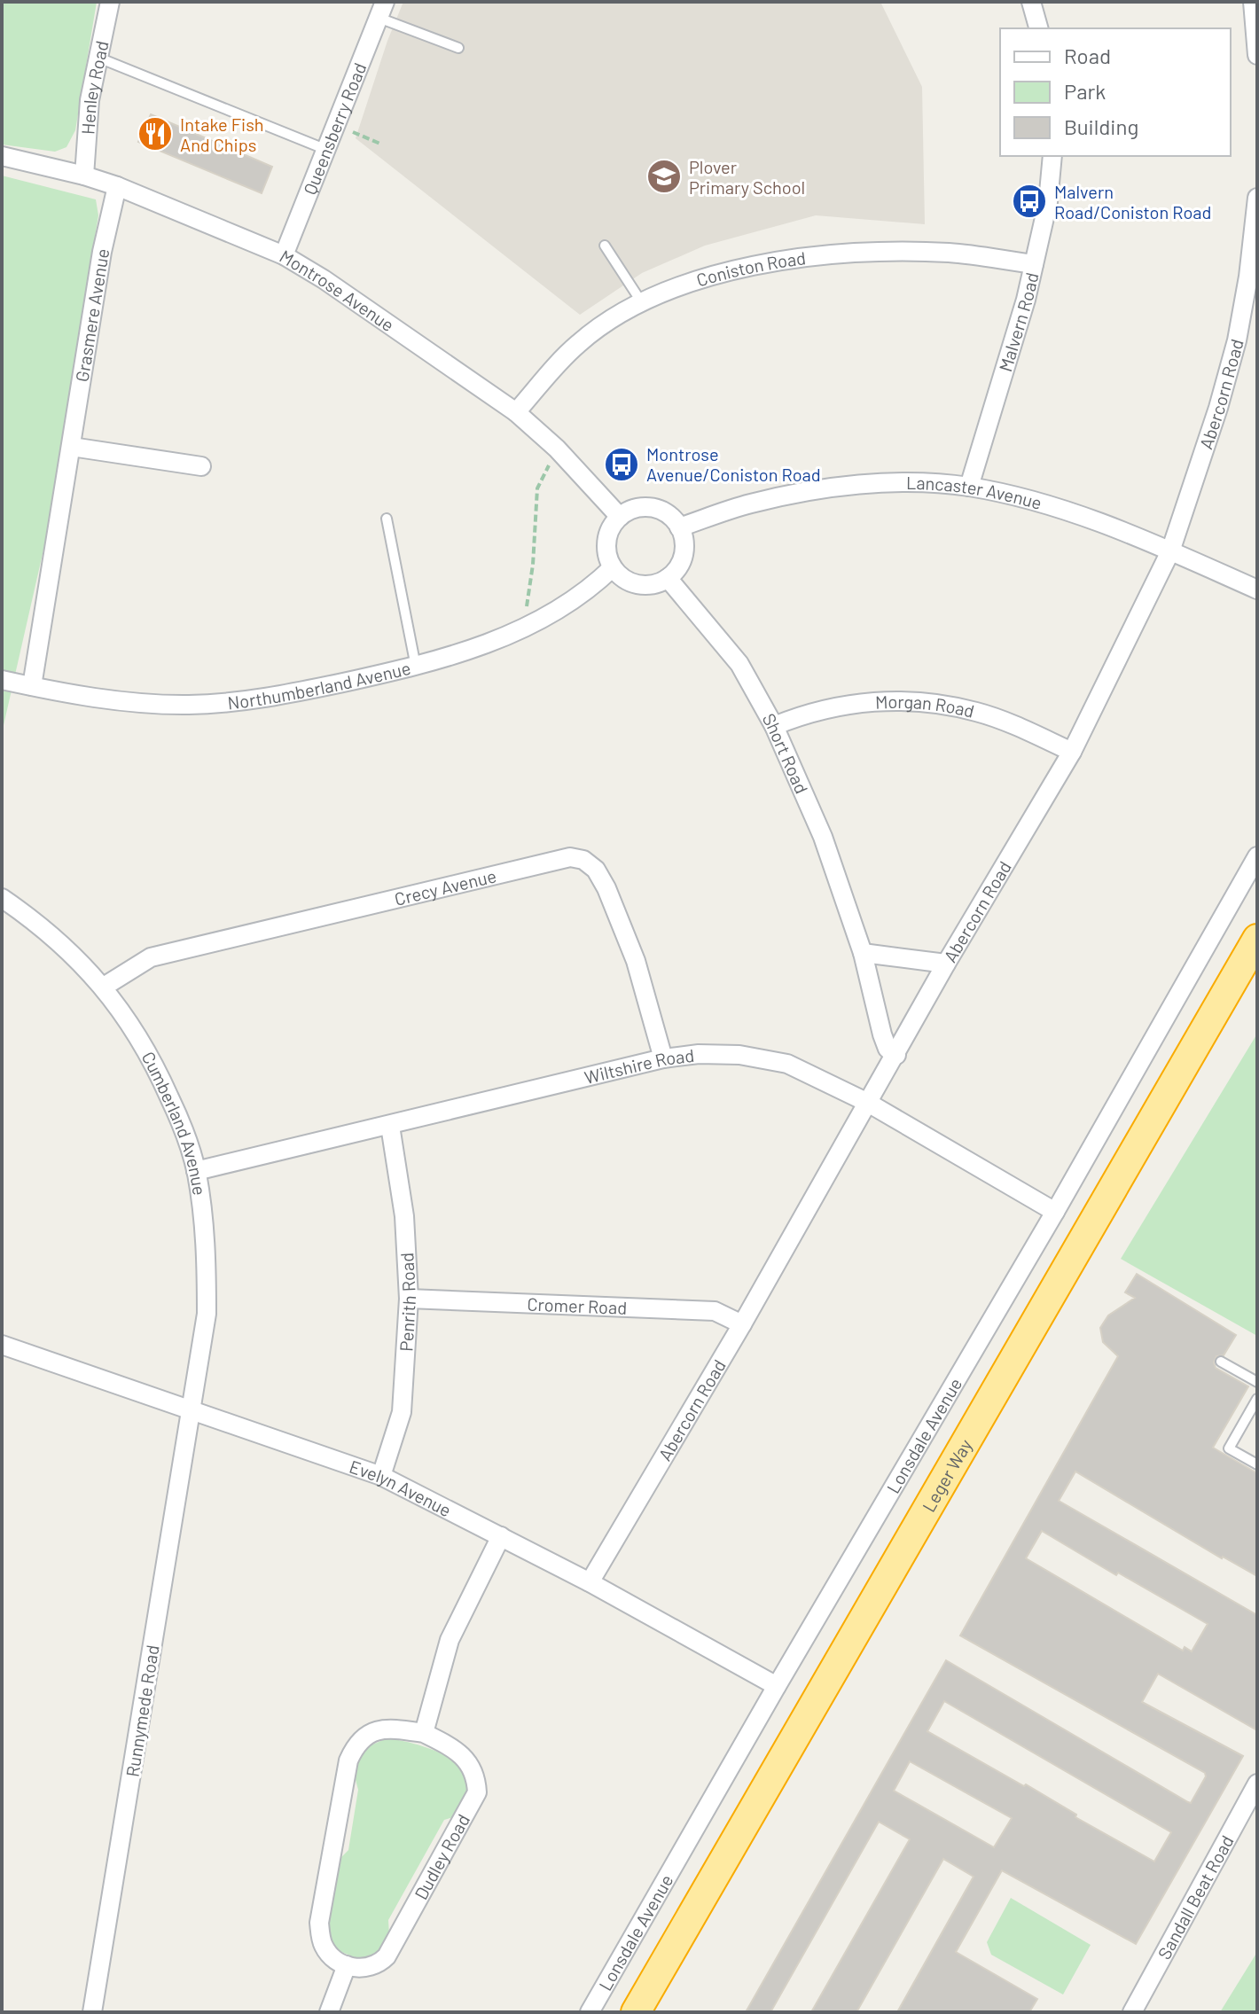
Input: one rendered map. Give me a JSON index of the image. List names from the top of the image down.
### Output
{
  "streets": {
    "highway": ["Leger Way"],
    "street": [
      "Henley Road",
      "Queensberry Road",
      "Coniston Road",
      "Montrose Avenue",
      "Grasmere Avenue",
      "Malvern Road",
      "Abercorn Road",
      "Lancaster Avenue",
      "Northumberland Avenue",
      "Morgan Road",
      "Short Road",
      "Crecy Avenue",
      "Wiltshire Road",
      "Cumberland Avenue",
      "Penrith Road",
      "Cromer Road",
      "Lonsdale Avenue",
      "Evelyn Avenue",
      "Runnymede Road",
      "Dudley Road",
      "Sandall Beat Road"
    ]
  },
  "crossings": [
    ["Henley Road", "Montrose Avenue"],
    ["Queensberry Road", "Montrose Avenue"],
    ["Coniston Road", "Montrose Avenue"],
    ["Coniston Road", "Malvern Road"],
    ["Montrose Avenue", "Grasmere Avenue"],
    ["Montrose Avenue", "Lancaster Avenue"],
    ["Montrose Avenue", "Northumberland Avenue"],
    ["Montrose Avenue", "Short Road"],
    ["Grasmere Avenue", "Northumberland Avenue"],
    ["Malvern Road", "Lancaster Avenue"],
    ["Abercorn Road", "Lancaster Avenue"],
    ["Abercorn Road", "Morgan Road"],
    ["Abercorn Road", "Short Road"],
    ["Abercorn Road", "Wiltshire Road"],
    ["Abercorn Road", "Cromer Road"],
    ["Abercorn Road", "Evelyn Avenue"],
    ["Lancaster Avenue", "Northumberland Avenue"],
    ["Lancaster Avenue", "Short Road"],
    ["Northumberland Avenue", "Short Road"],
    ["Morgan Road", "Short Road"],
    ["Crecy Avenue", "Wiltshire Road"],
    ["Crecy Avenue", "Cumberland Avenue"],
    ["Wiltshire Road", "Cumberland Avenue"],
    ["Wiltshire Road", "Penrith Road"],
    ["Wiltshire Road", "Lonsdale Avenue"],
    ["Cumberland Avenue", "Evelyn Avenue"],
    ["Cumberland Avenue", "Runnymede Road"],
    ["Penrith Road", "Cromer Road"],
    ["Penrith Road", "Evelyn Avenue"],
    ["Lonsdale Avenue", "Evelyn Avenue"],
    ["Evelyn Avenue", "Runnymede Road"]
  ],
  "places": {
    "restaurant": ["Intake Fish And Chips"],
    "school or university": ["Plover Primary School"],
    "bus stop": ["Malvern Road/Coniston Road", "Montrose Avenue/Coniston Road"]
  },
  "legend": ["Road", "Park", "Building"]
}
